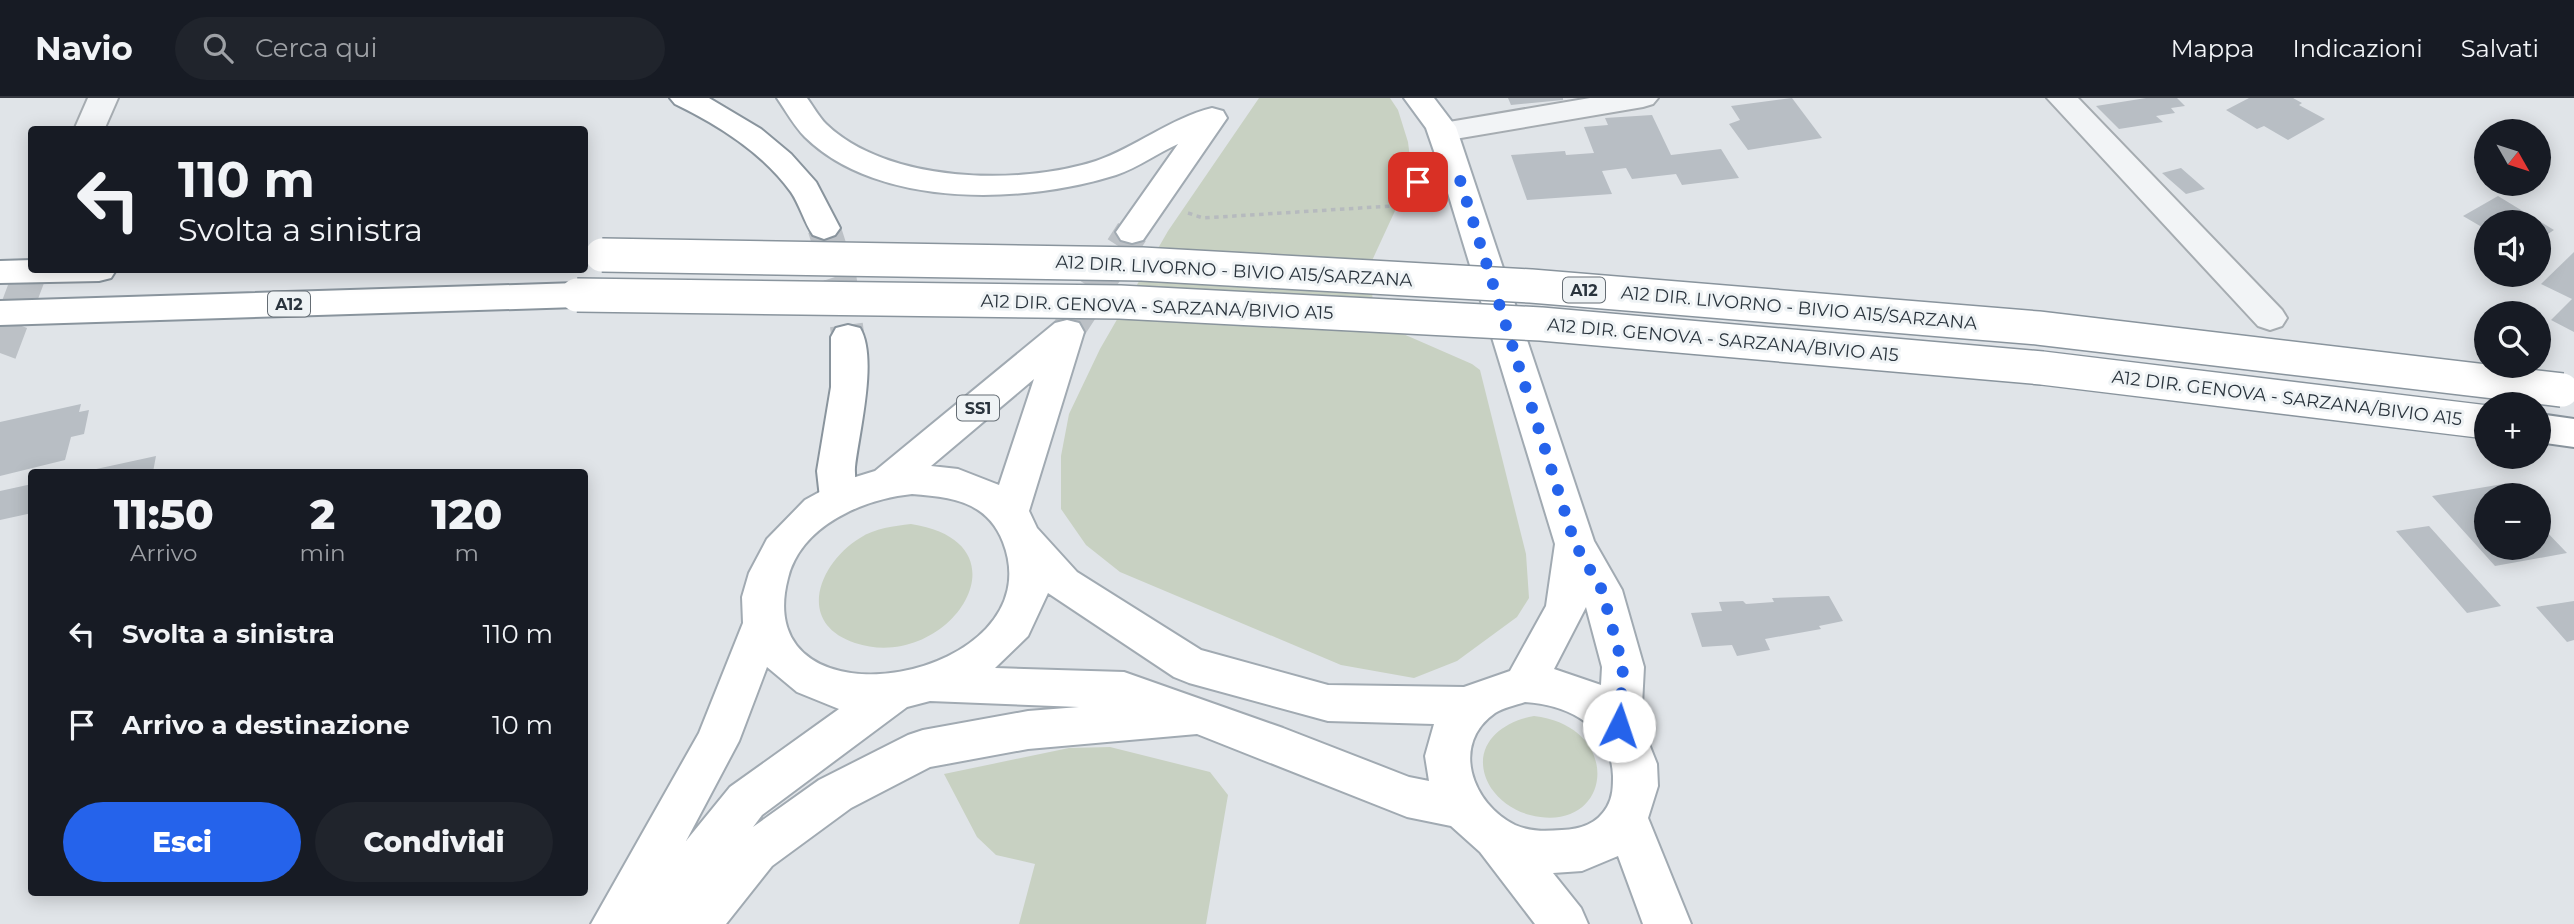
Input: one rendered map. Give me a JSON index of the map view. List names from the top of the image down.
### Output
{
  "streets": {
    "main road": [
      "A12 DIR. LIVORNO - BIVIO A15/SARZANA",
      "A12",
      "A12 DIR. GENOVA - SARZANA/BIVIO A15",
      "SS1"
    ]
  },
  "crossings": [
    ["A12", "A12 DIR. GENOVA - SARZANA/BIVIO A15"]
  ],
  "north": "bottom right",
  "page": {
    "header": "Navio",
    "search": "Cerca qui",
    "nav": ["Mappa", "Indicazioni", "Salvati"],
    "map_buttons": ["+", "−"],
    "turn": ["110 m", "Svolta a sinistra"],
    "eta": [
      "11:50",
      "Arrivo",
      "2",
      "min",
      "120",
      "m"
    ],
    "list": [
      {
        "name": "Svolta a sinistra",
        "value": "110 m"
      },
      {
        "name": "Arrivo a destinazione",
        "value": "10 m"
      }
    ],
    "buttons": ["Esci", "Condividi"]
  }
}
